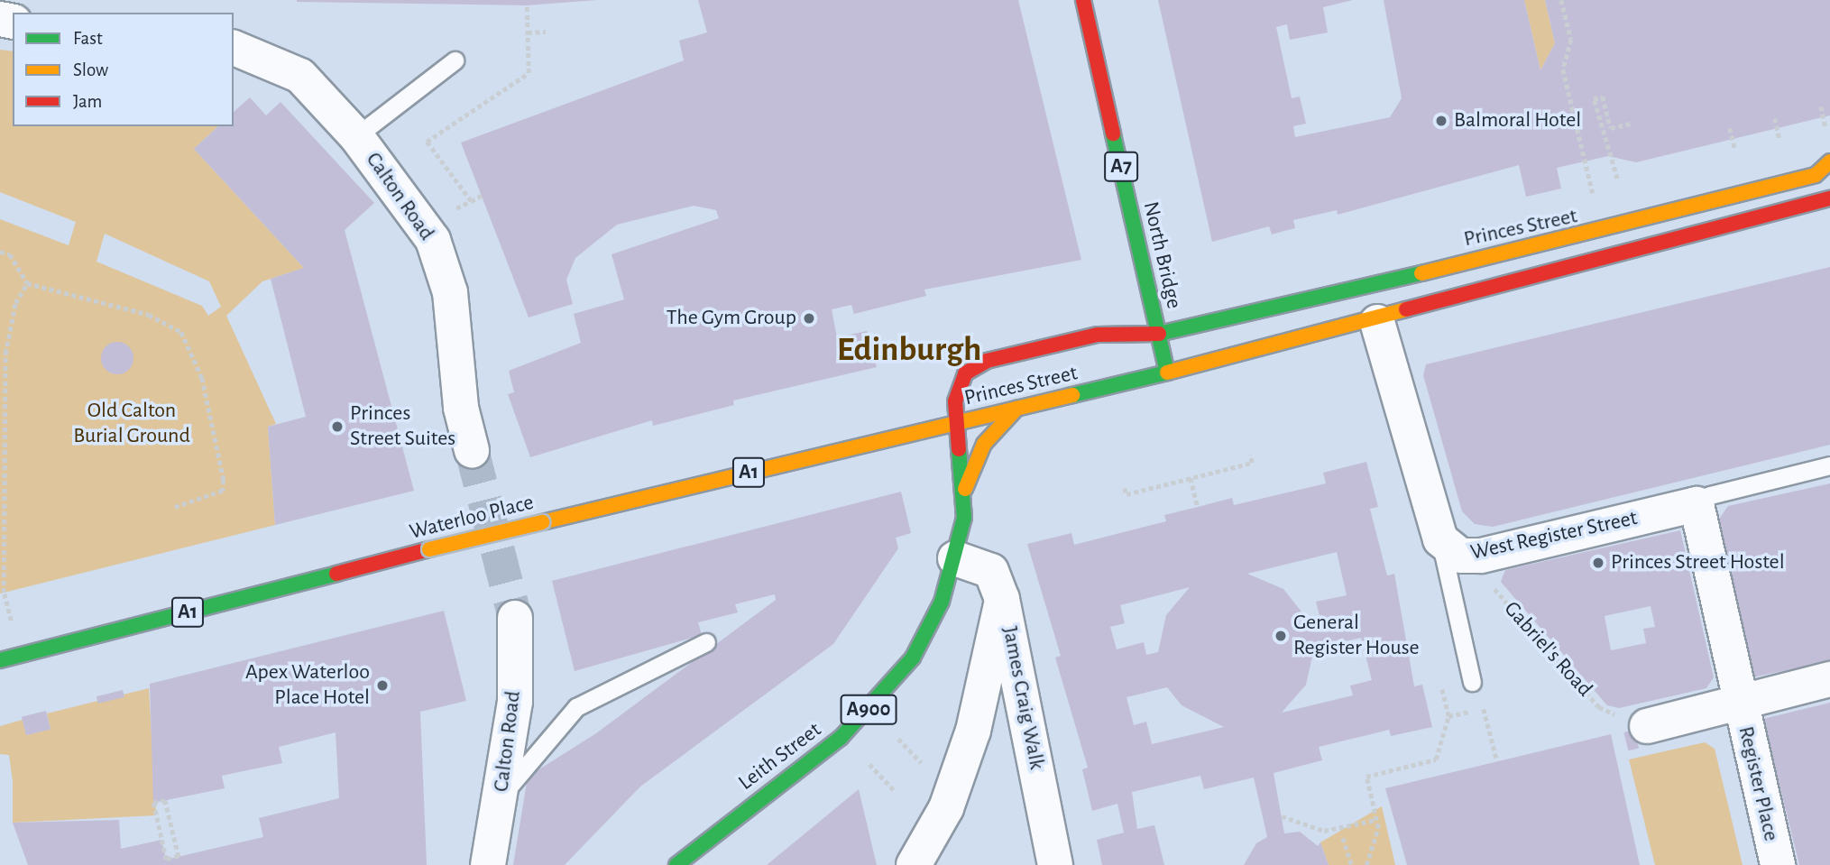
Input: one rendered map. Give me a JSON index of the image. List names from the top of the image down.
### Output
{
  "streets": {
    "main road": [
      "A7",
      "Princes Street",
      "North Bridge",
      "A1",
      "Waterloo Place",
      "A900",
      "Leith Street"
    ],
    "street": [
      "Calton Road",
      "West Register Street",
      "James Craig Walk",
      "Register Place"
    ],
    "path": ["Gabriel's Road"]
  },
  "crossings": [
    ["Princes Street", "North Bridge"],
    ["Princes Street", "Waterloo Place"],
    ["Princes Street", "West Register Street"],
    ["Princes Street", "A900"],
    ["Princes Street", "Leith Street"],
    ["Waterloo Place", "Leith Street"],
    ["West Register Street", "Gabriel's Road"],
    ["James Craig Walk", "Leith Street"],
    ["A900", "Leith Street"]
  ],
  "districts": ["Edinburgh"],
  "parks": ["Old Calton Burial Ground"],
  "places": [
    "Balmoral Hotel",
    "The Gym Group",
    "Princes Street Suites",
    "Princes Street Hostel",
    "General Register House",
    "Apex Waterloo Place Hotel"
  ],
  "legend": ["Fast", "Slow", "Jam"]
}
